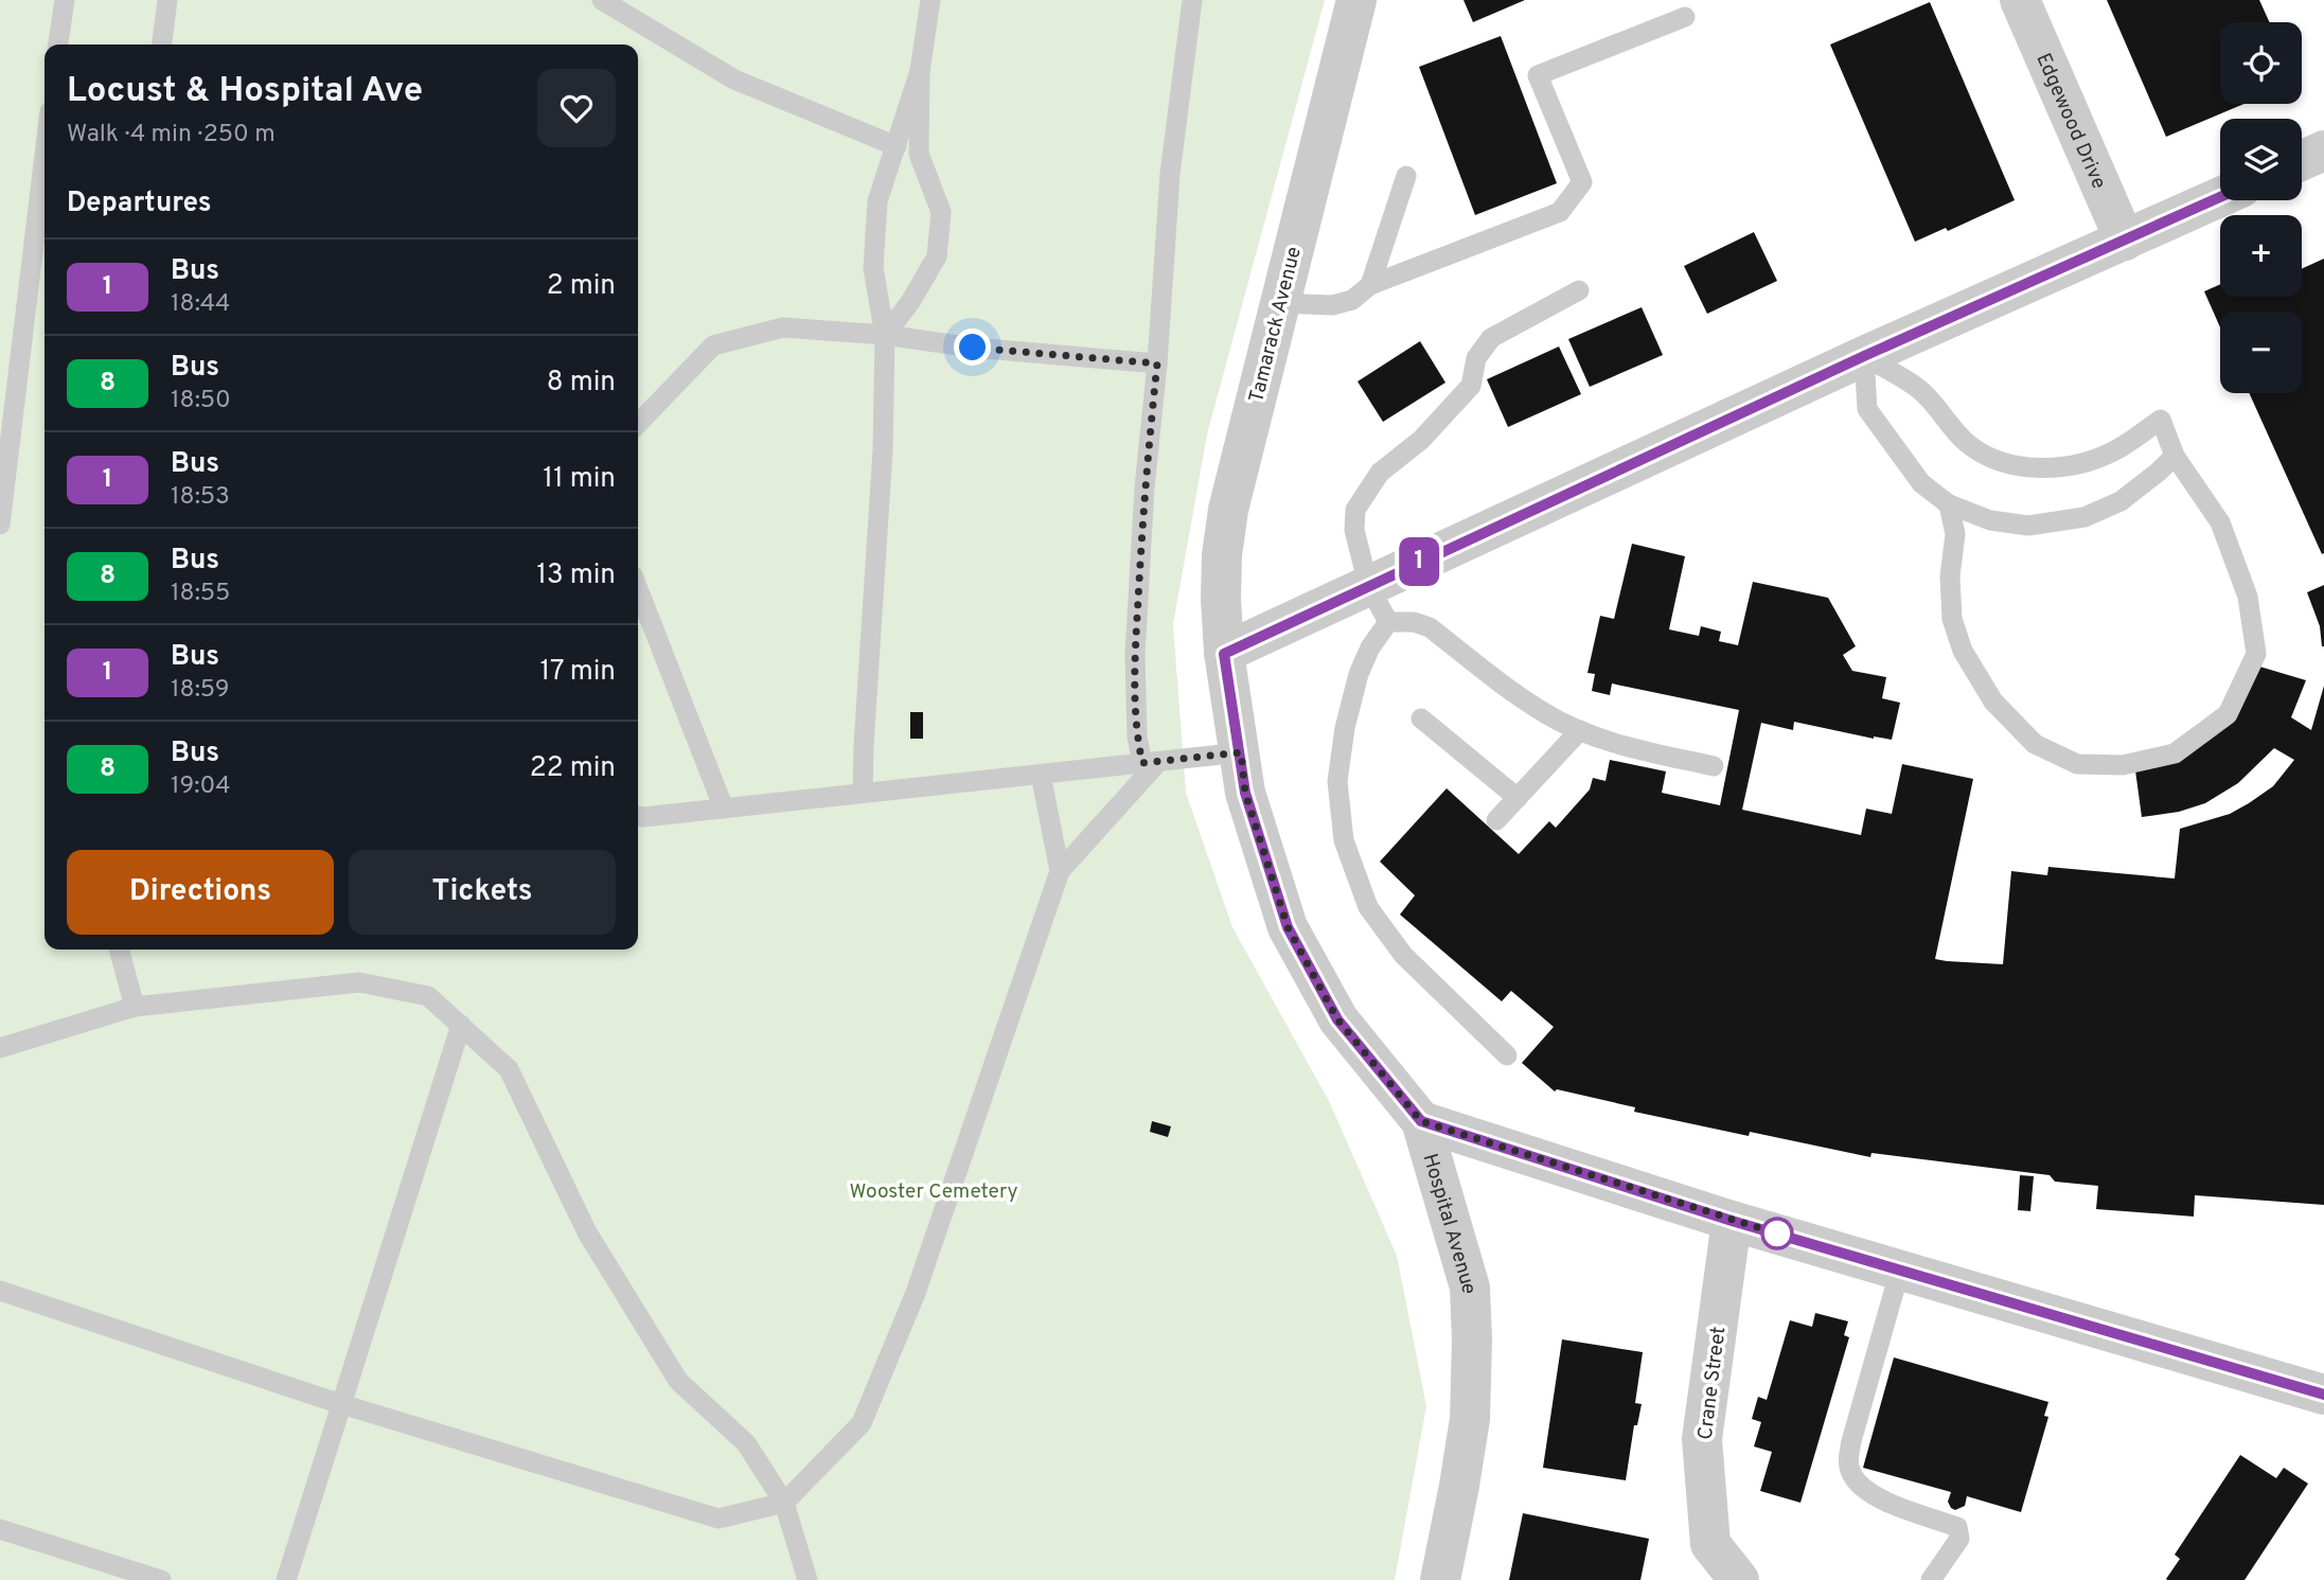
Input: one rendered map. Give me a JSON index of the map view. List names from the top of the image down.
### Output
{
  "streets": {
    "street": [
      "Edgewood Drive",
      "Tamarack Avenue",
      "Hospital Avenue",
      "Crane Street"
    ]
  },
  "crossings": [
    ["Tamarack Avenue", "Hospital Avenue"]
  ],
  "parks": ["Wooster Cemetery"],
  "lines": ["bus line 1"],
  "page": {
    "on_map": "1",
    "map_buttons": ["+", "−"],
    "heading": [
      ["Locust & Hospital Ave", "Walk · 4 min · 250 m"],
      "Departures"
    ],
    "list": [
      {
        "mark": "1",
        "name": "Bus",
        "note": "18:44",
        "value": "2 min"
      },
      {
        "mark": "8",
        "name": "Bus",
        "note": "18:50",
        "value": "8 min"
      },
      {
        "mark": "1",
        "name": "Bus",
        "note": "18:53",
        "value": "11 min"
      },
      {
        "mark": "8",
        "name": "Bus",
        "note": "18:55",
        "value": "13 min"
      },
      {
        "mark": "1",
        "name": "Bus",
        "note": "18:59",
        "value": "17 min"
      },
      {
        "mark": "8",
        "name": "Bus",
        "note": "19:04",
        "value": "22 min"
      }
    ],
    "buttons": ["Directions", "Tickets"]
  }
}
